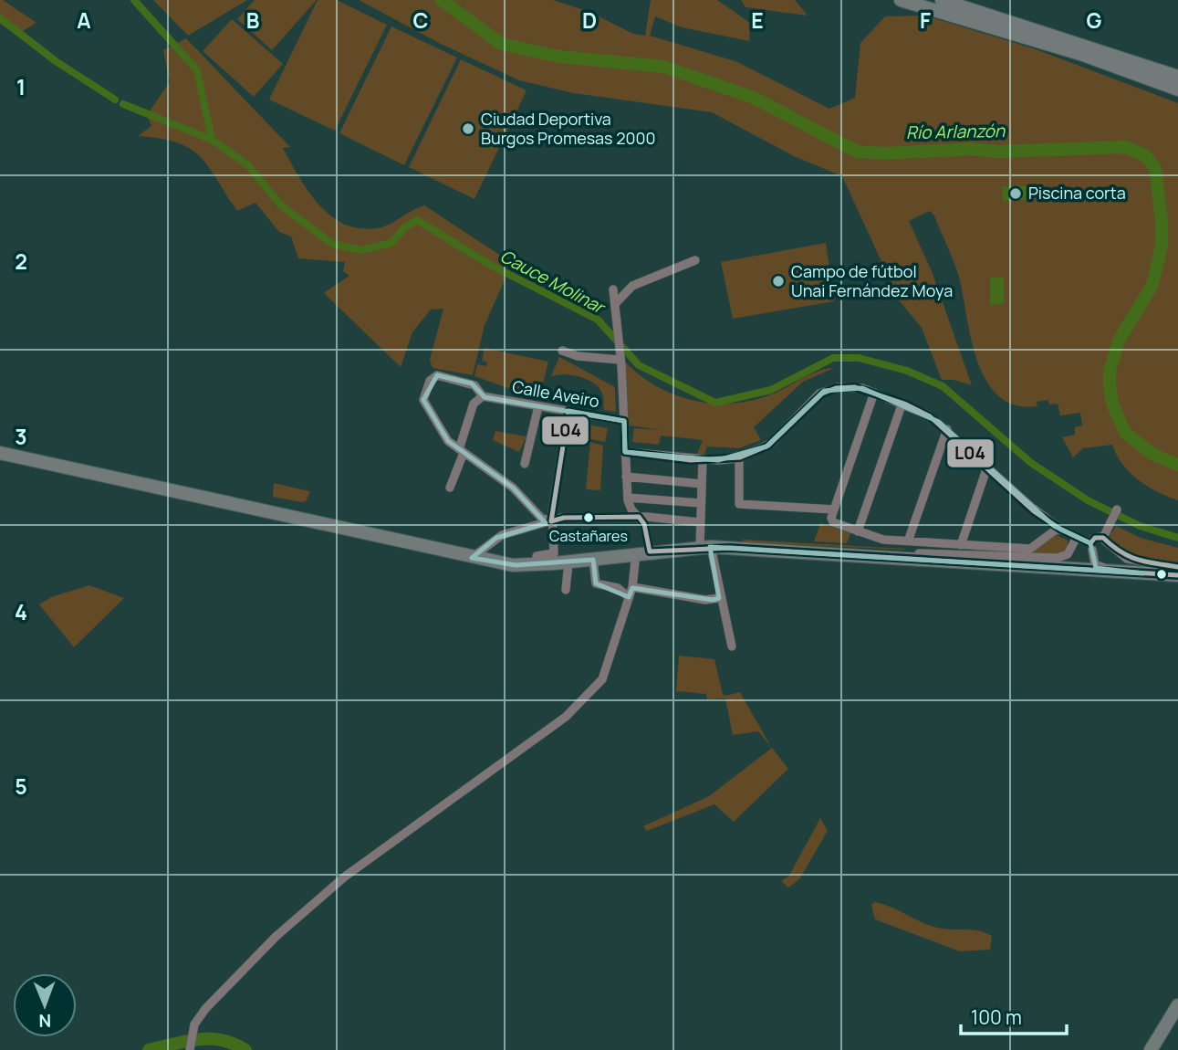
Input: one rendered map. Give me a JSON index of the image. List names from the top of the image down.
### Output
{
  "streets": {
    "street": ["Calle Aveiro"]
  },
  "water": ["Río Arlanzón", "Cauce Molinar"],
  "places": [
    "Ciudad Deportiva Burgos Promesas 2000",
    "Piscina corta",
    "Campo de fútbol Unai Fernández Moya",
    "Castañares"
  ],
  "lines": ["transit line L04"],
  "scale_bar": "100 m",
  "north": "bottom",
  "grid": {
    "columns": [
      "A",
      "B",
      "C",
      "D",
      "E",
      "F",
      "G"
    ],
    "rows": [
      "1",
      "2",
      "3",
      "4",
      "5"
    ]
  }
}
